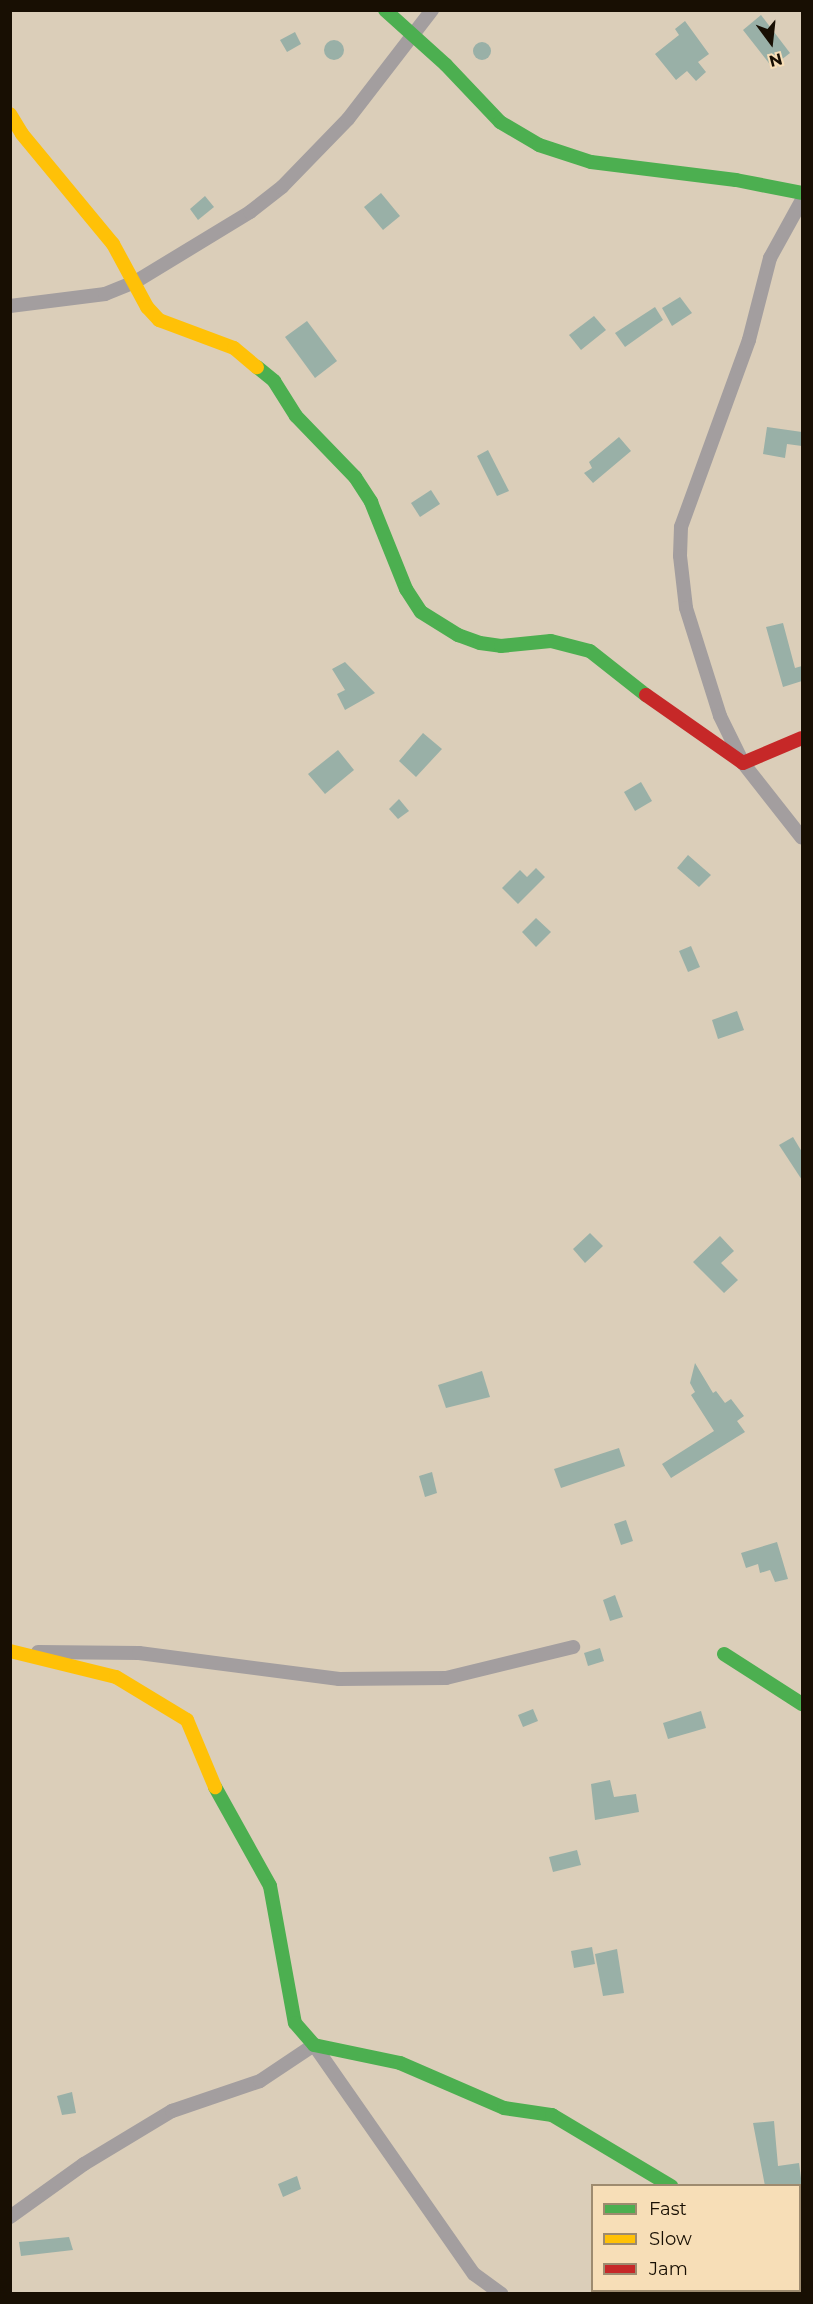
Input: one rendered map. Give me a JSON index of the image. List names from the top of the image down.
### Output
{
  "legend": ["Fast", "Slow", "Jam"],
  "north": "bottom"
}
